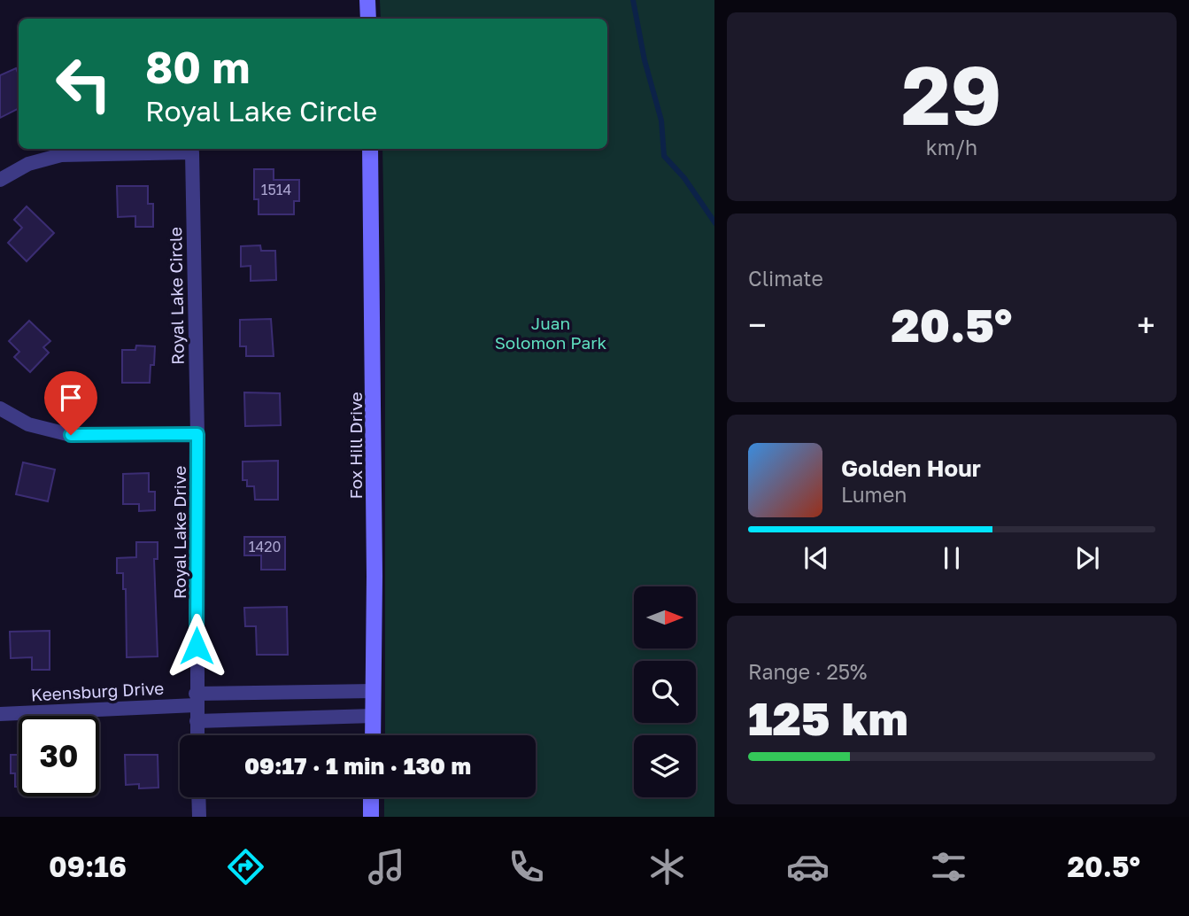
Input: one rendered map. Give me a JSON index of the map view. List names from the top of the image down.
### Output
{
  "streets": {
    "street": [
      "Royal Lake Circle",
      "Fox Hill Drive",
      "Royal Lake Drive",
      "Keensburg Drive"
    ]
  },
  "crossings": [
    ["Royal Lake Circle", "Royal Lake Drive"],
    ["Fox Hill Drive", "Keensburg Drive"],
    ["Royal Lake Drive", "Keensburg Drive"]
  ],
  "parks": ["Juan Solomon Park"],
  "house_numbers": ["1514", "1420"],
  "north": "right",
  "page": {
    "tile": [
      ["29", "km/h"],
      "Climate",
      ["Range · 25%", "125 km"]
    ],
    "turn": ["80 m", "Royal Lake Circle"],
    "heat": ["−", "20.5°", "+"],
    "song": ["Golden Hour", "Lumen"],
    "limit": "30",
    "trip": "09:17 · 1 min · 130 m",
    "tabs": ["09:16", "20.5°"]
  }
}
